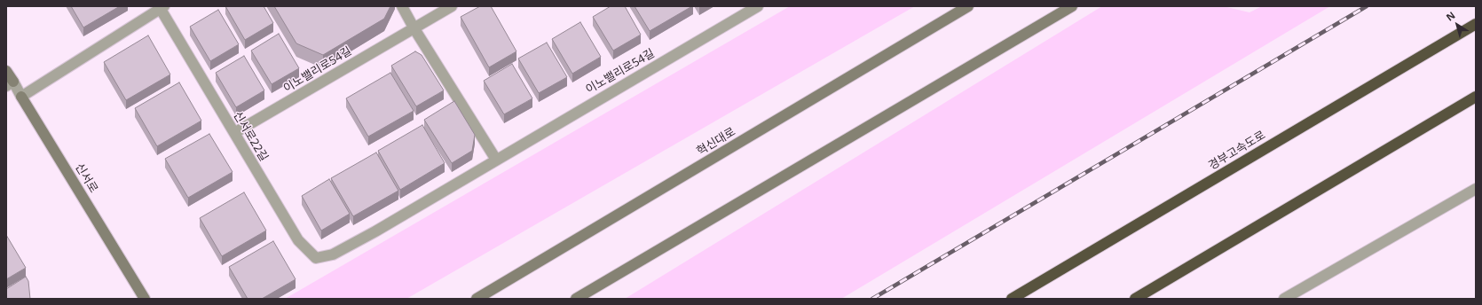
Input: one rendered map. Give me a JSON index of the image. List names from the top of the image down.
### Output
{
  "streets": {
    "highway": ["경부고속도로"],
    "main road": ["혁신대로", "신서로"],
    "street": ["이노밸리로54길", "신서로22길"]
  },
  "crossings": [
    ["이노밸리로54길", "신서로22길"],
    ["신서로22길", "신서로"]
  ],
  "north": "top left"
}
